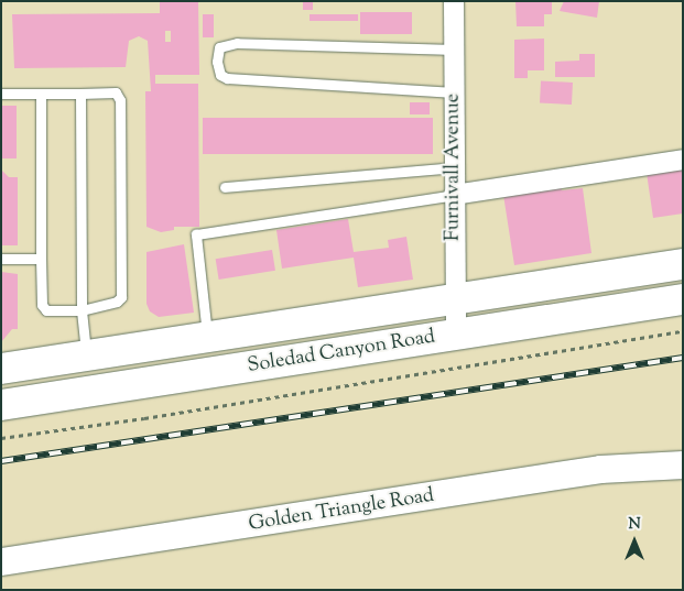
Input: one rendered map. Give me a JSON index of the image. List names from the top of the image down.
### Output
{
  "streets": {
    "main road": ["Soledad Canyon Road"],
    "street": ["Furnivall Avenue", "Golden Triangle Road"]
  },
  "crossings": [
    ["Furnivall Avenue", "Soledad Canyon Road"]
  ],
  "north": "top"
}
